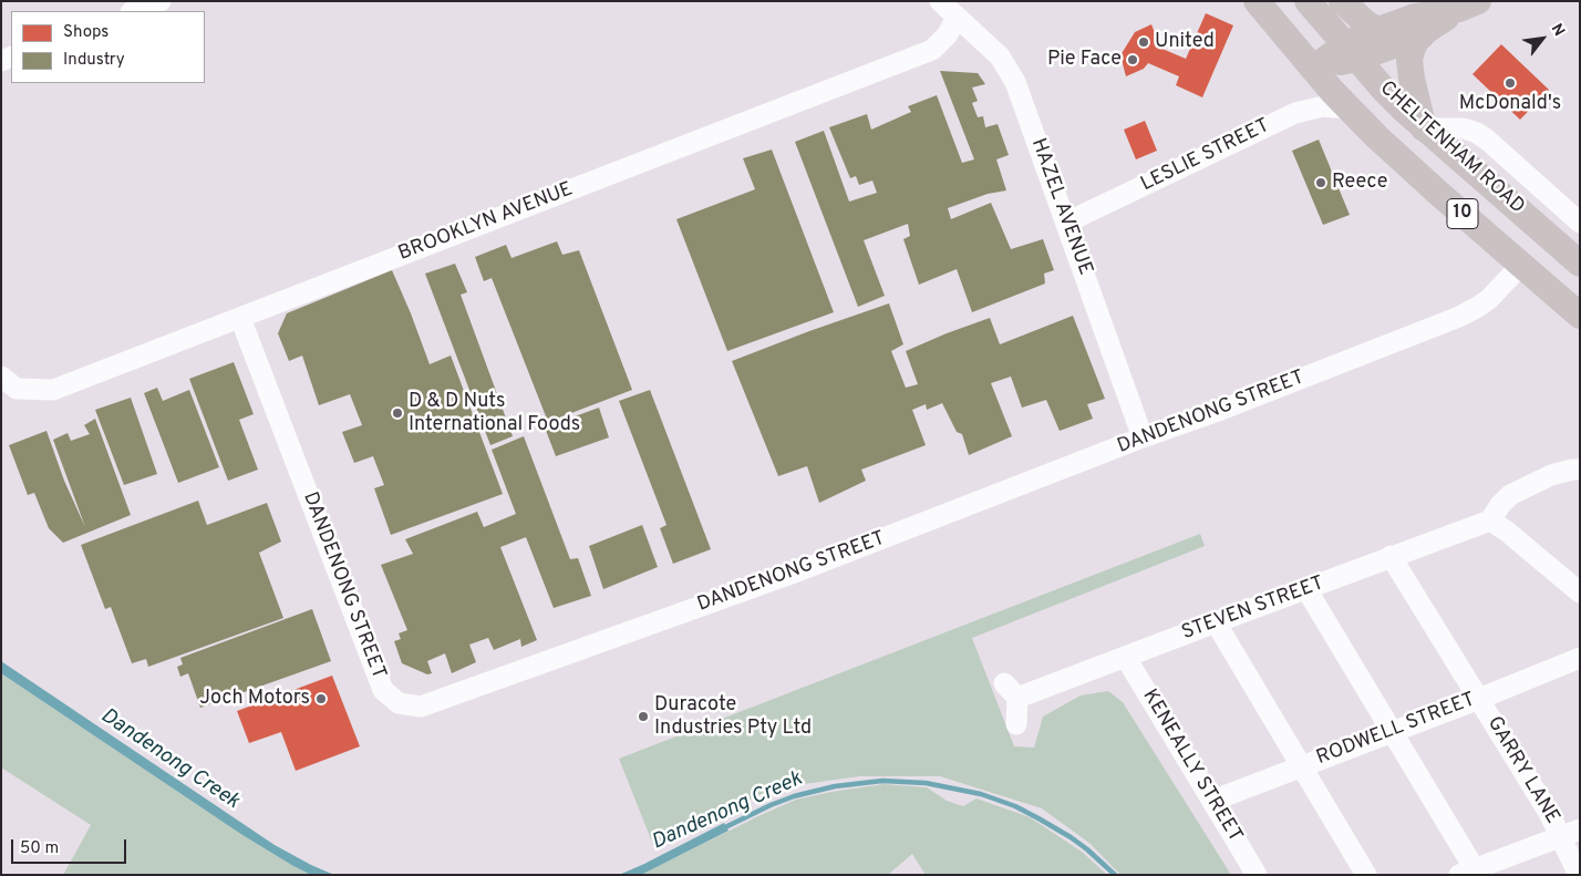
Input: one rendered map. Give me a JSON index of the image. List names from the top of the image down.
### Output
{
  "streets": {
    "main road": ["CHELTENHAM ROAD", "10", "DANDENONG STREET"],
    "street": [
      "LESLIE STREET",
      "HAZEL AVENUE",
      "BROOKLYN AVENUE",
      "STEVEN STREET",
      "RODWELL STREET",
      "KENEALLY STREET",
      "GARRY LANE"
    ]
  },
  "crossings": [
    ["CHELTENHAM ROAD", "LESLIE STREET"],
    ["CHELTENHAM ROAD", "DANDENONG STREET"],
    ["LESLIE STREET", "HAZEL AVENUE"],
    ["HAZEL AVENUE", "BROOKLYN AVENUE"],
    ["HAZEL AVENUE", "DANDENONG STREET"],
    ["BROOKLYN AVENUE", "DANDENONG STREET"],
    ["STEVEN STREET", "KENEALLY STREET"],
    ["STEVEN STREET", "GARRY LANE"],
    ["RODWELL STREET", "KENEALLY STREET"],
    ["RODWELL STREET", "GARRY LANE"]
  ],
  "water": ["Dandenong Creek"],
  "places": [
    "United",
    "Pie Face",
    "McDonald's",
    "Reece",
    "D & D Nuts International Foods",
    "Joch Motors",
    "Duracote Industries Pty Ltd"
  ],
  "legend": ["Shops", "Industry"],
  "scale_bar": "50 m",
  "north": "top right"
}
